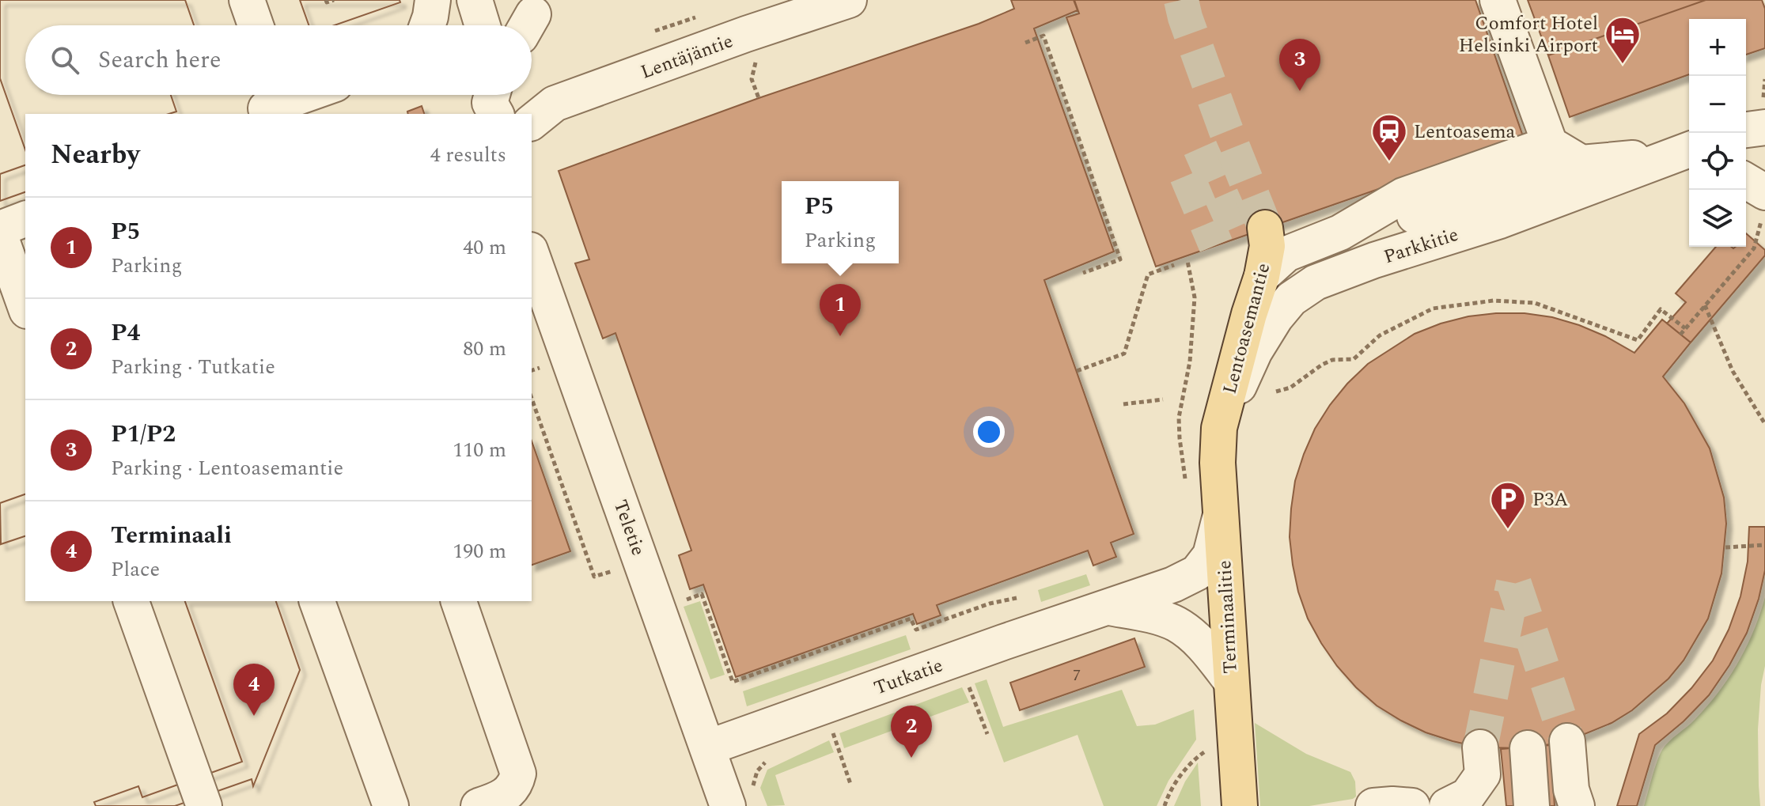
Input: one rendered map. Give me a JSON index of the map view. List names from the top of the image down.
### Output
{
  "streets": {
    "main road": ["Lentoasemantie", "Terminaalitie"],
    "street": [
      "Lentäjäntie",
      "Parkkitie",
      "Teletie",
      "Tutkatie"
    ]
  },
  "crossings": [
    ["Parkkitie", "Lentoasemantie"],
    ["Parkkitie", "Terminaalitie"],
    ["Lentoasemantie", "Terminaalitie"],
    ["Teletie", "Tutkatie"],
    ["Terminaalitie", "Tutkatie"]
  ],
  "places": {
    "hotel": ["Comfort Hotel Helsinki Airport"],
    "station": ["Lentoasema"],
    "parking": ["P3A"]
  },
  "house_numbers": ["7"],
  "page": {
    "map_buttons": ["+", "−"],
    "search": "Search here",
    "pins": [
      "3",
      "1",
      "4",
      "2"
    ],
    "heading": ["Nearby", "4 results"],
    "popup": ["P5", "Parking"],
    "list": [
      {
        "mark": "1",
        "name": "P5",
        "note": "Parking",
        "value": "40 m"
      },
      {
        "mark": "2",
        "name": "P4",
        "note": "Parking · Tutkatie",
        "value": "80 m"
      },
      {
        "mark": "3",
        "name": "P1/P2",
        "note": "Parking · Lentoasemantie",
        "value": "110 m"
      },
      {
        "mark": "4",
        "name": "Terminaali",
        "note": "Place",
        "value": "190 m"
      }
    ]
  }
}
